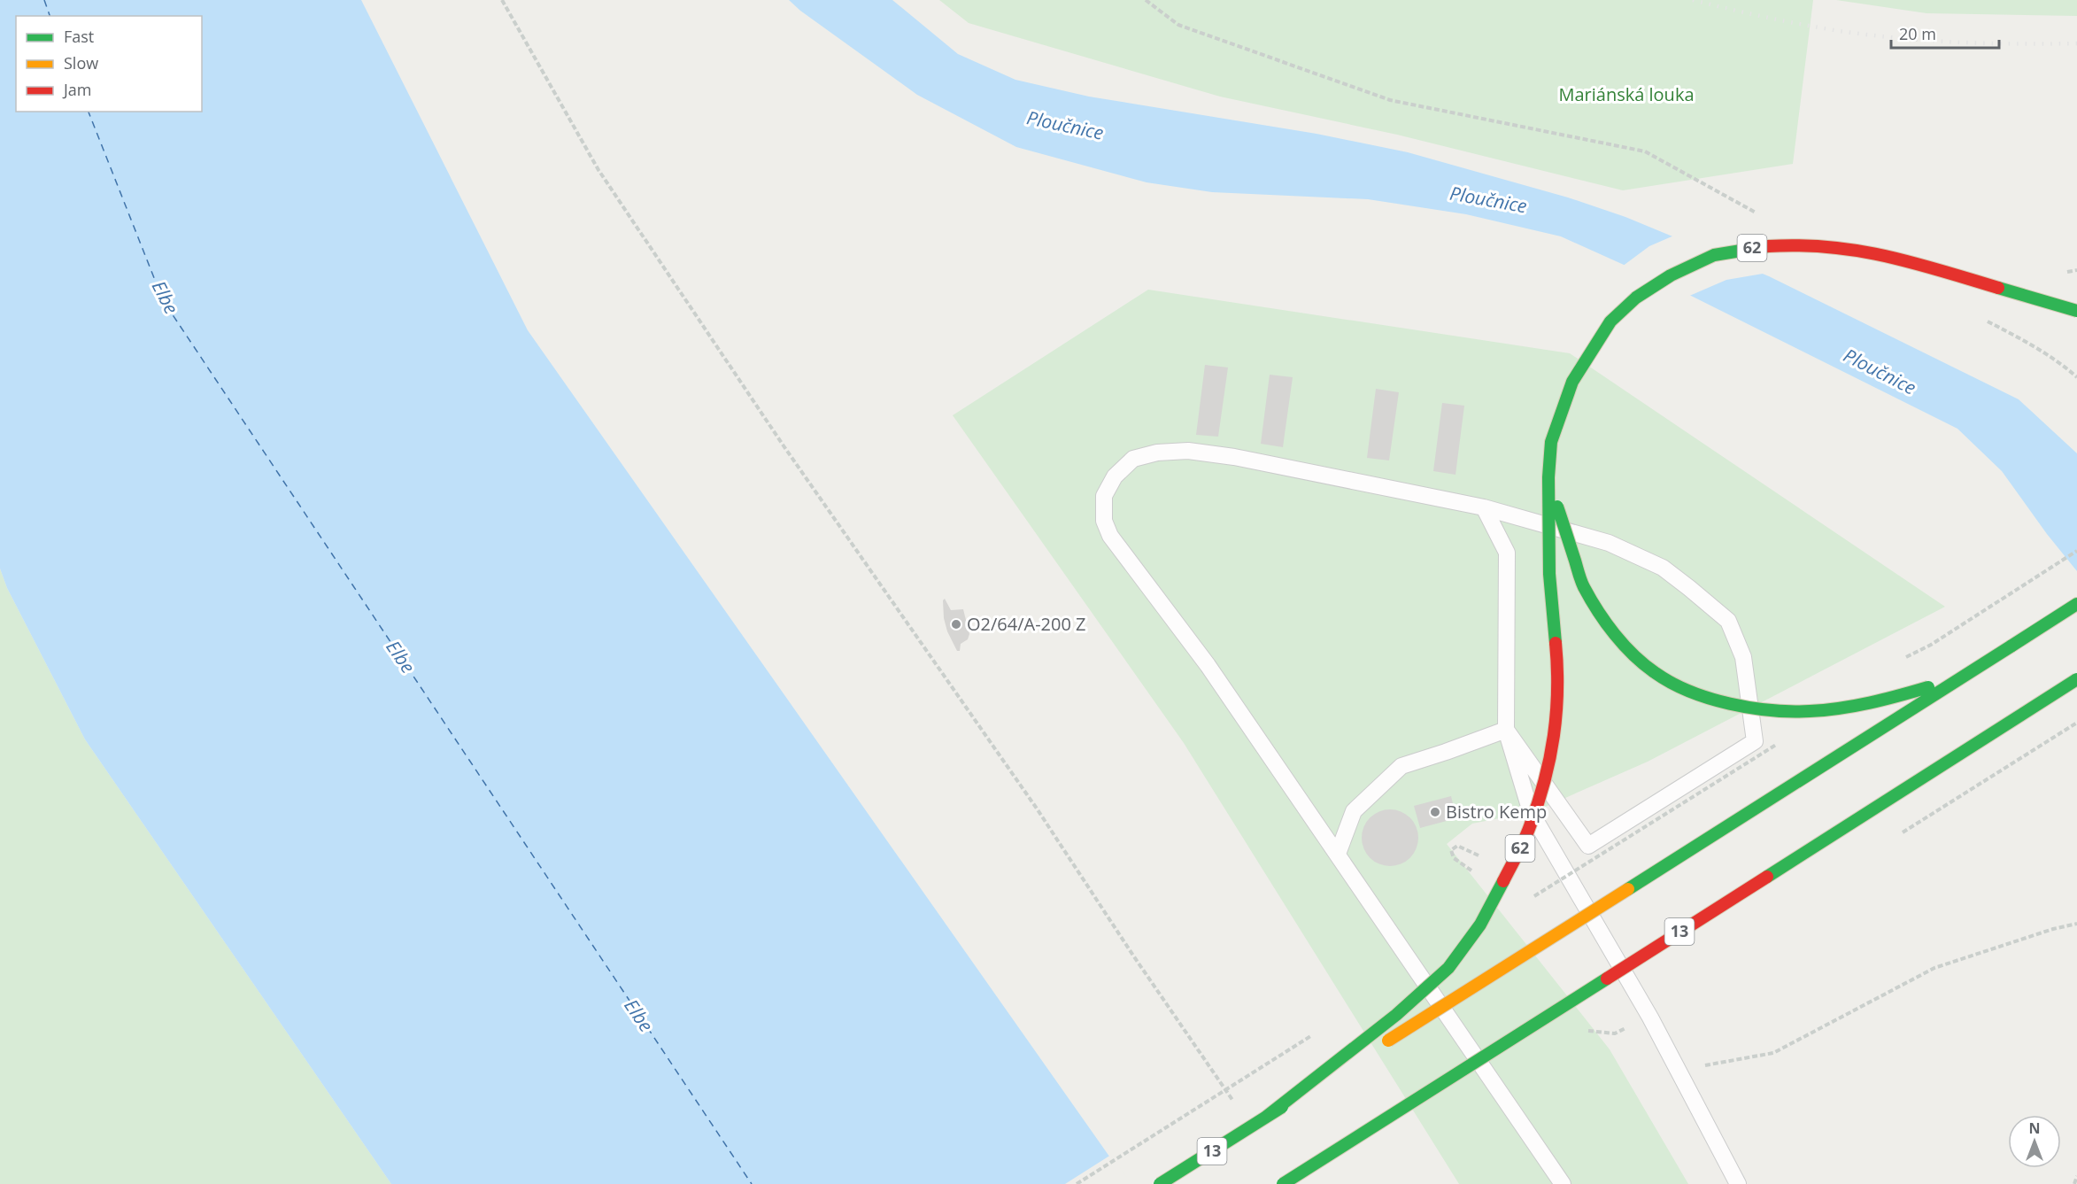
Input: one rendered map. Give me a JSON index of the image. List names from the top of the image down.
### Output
{
  "streets": {
    "main road": ["62", "13"]
  },
  "crossings": [
    ["62", "13"]
  ],
  "water": ["Ploučnice", "Elbe"],
  "parks": ["Mariánská louka"],
  "places": ["O2/64/A-200 Z", "Bistro Kemp"],
  "legend": ["Fast", "Slow", "Jam"],
  "scale_bar": "20 m",
  "north": "top"
}
